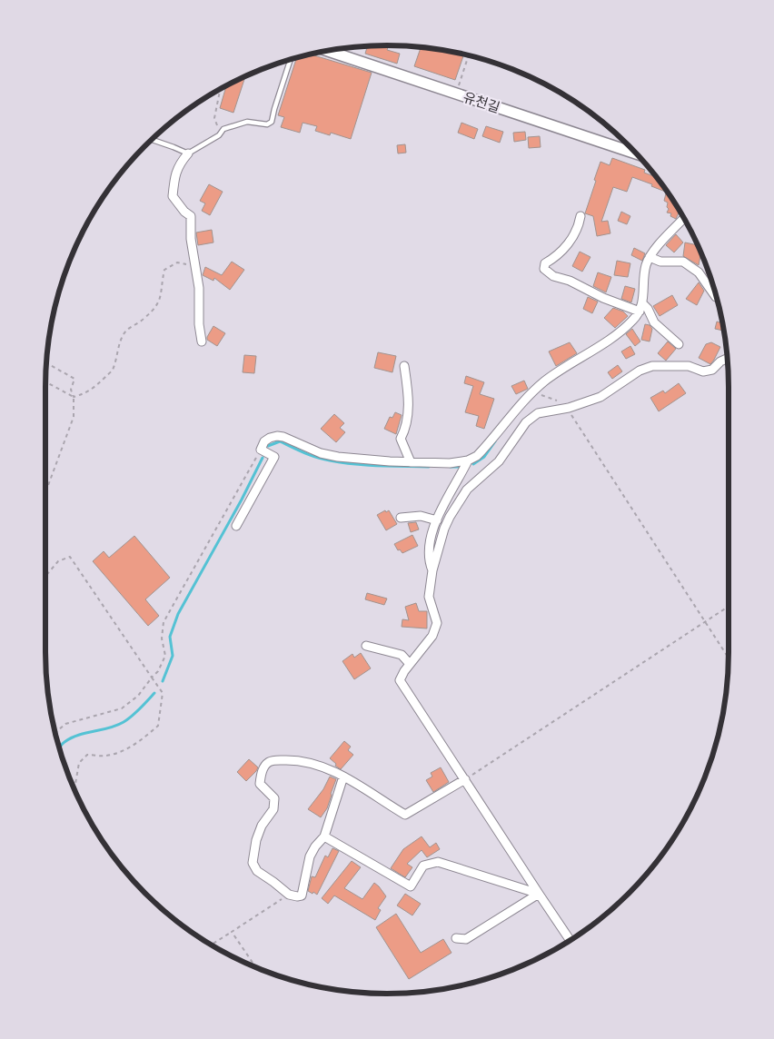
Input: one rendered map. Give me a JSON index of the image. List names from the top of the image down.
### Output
{
  "streets": {
    "street": ["유천길"]
  }
}
